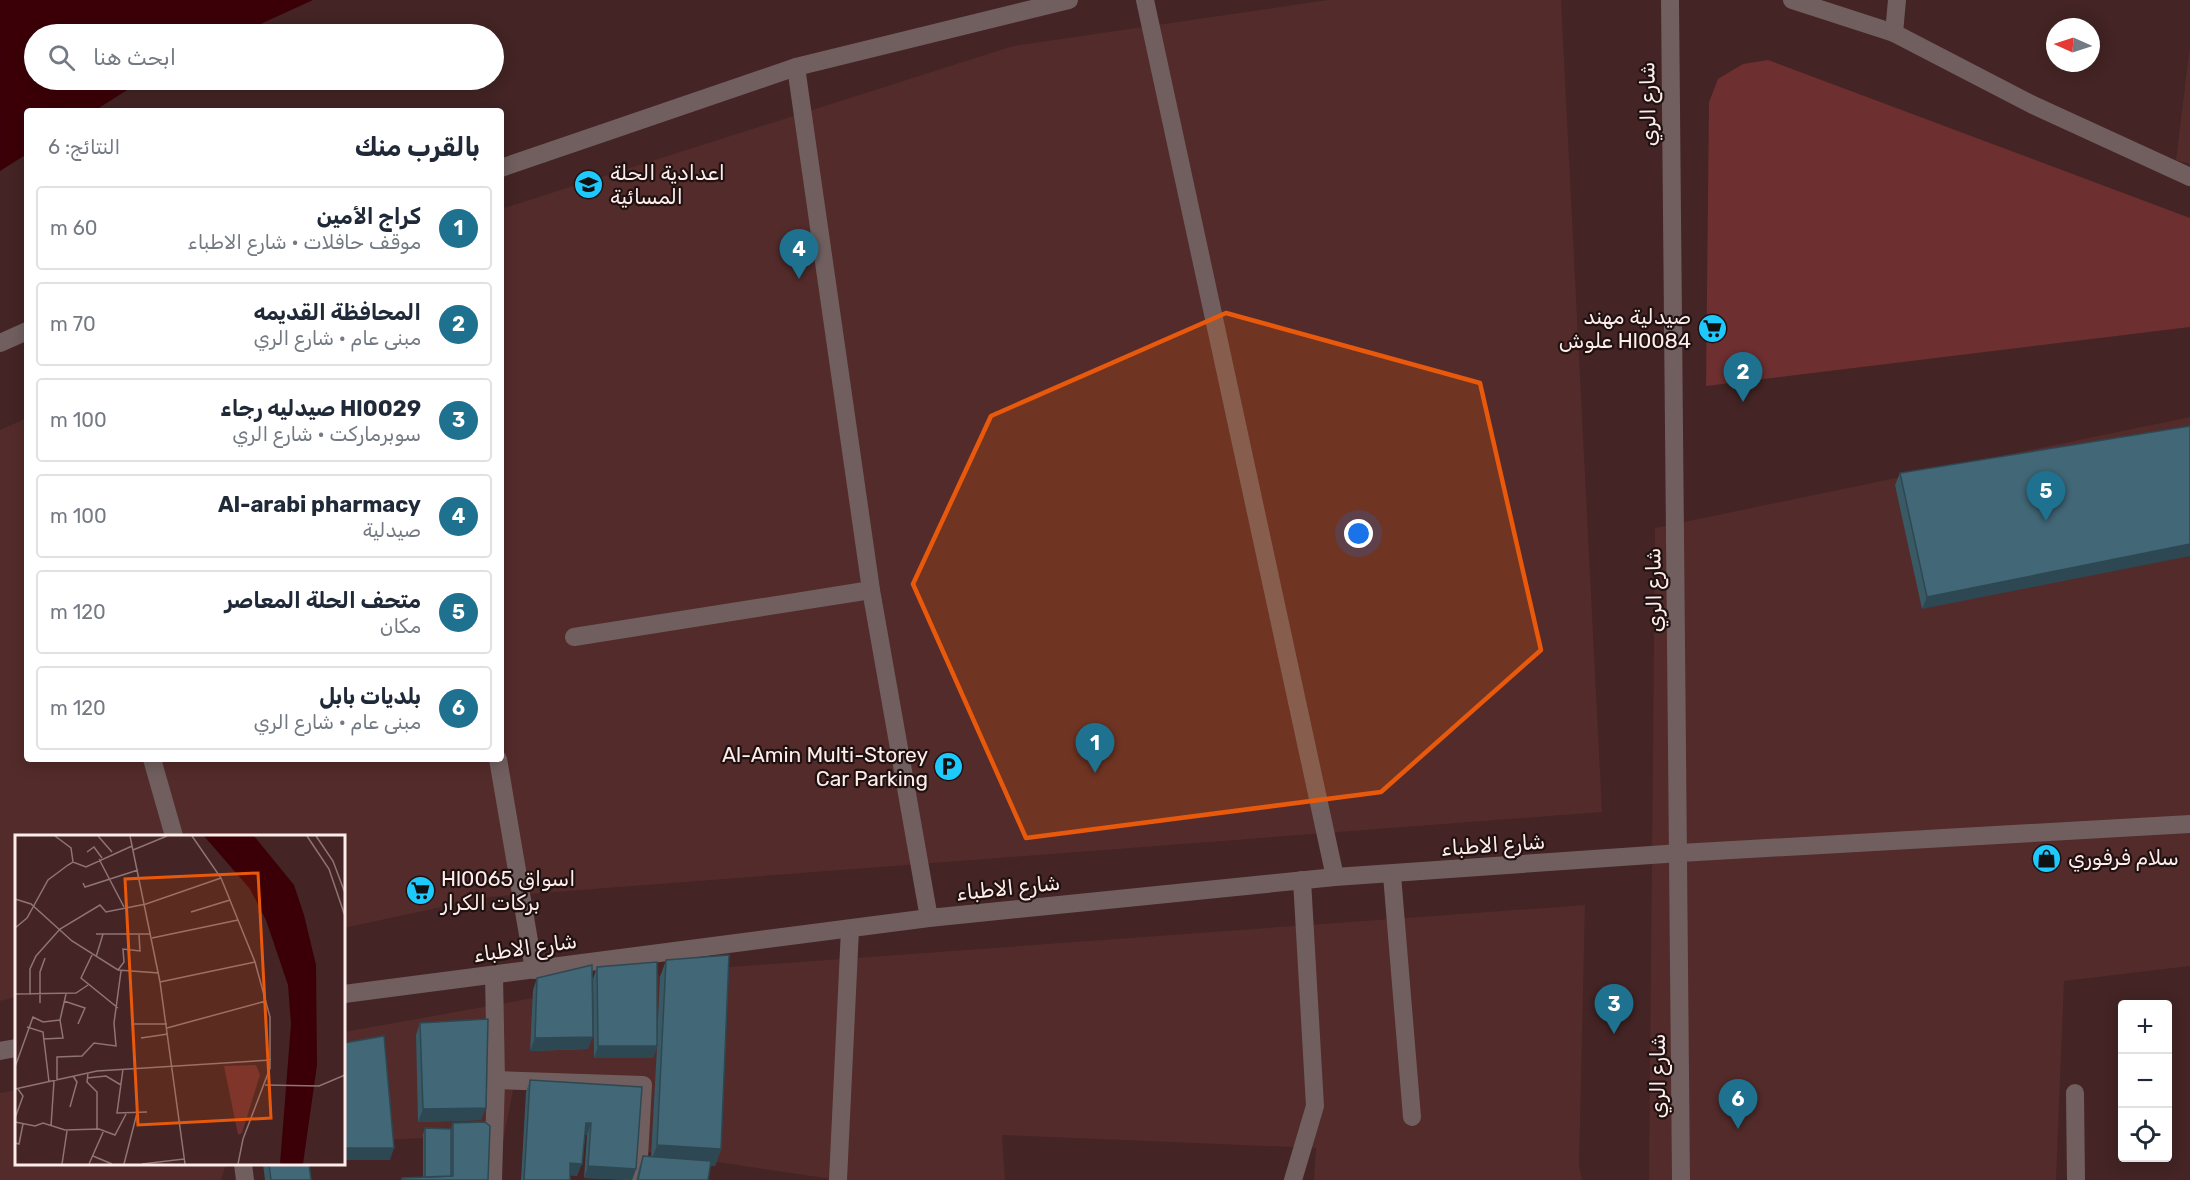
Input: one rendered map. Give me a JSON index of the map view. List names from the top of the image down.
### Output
{
  "streets": {
    "street": ["شارع الري", "شارع الاطباء"]
  },
  "crossings": [
    ["شارع الري", "شارع الاطباء"]
  ],
  "places": {
    "school or university": ["اعدادية الحلة المسائية"],
    "supermarket": ["صيدلية مهند علوش Hl0084", "Hl0065 اسواق بركات الكرار"],
    "parking": ["Al-Amin Multi-Storey Car Parking"],
    "shop": ["سلام فرفوري"]
  },
  "north": "left",
  "page": {
    "search": "ابحث هنا",
    "heading": ["بالقرب منك", "النتائج: 6"],
    "list": [
      {
        "mark": "1",
        "name": "كراج الأمين",
        "note": "موقف حافلات · شارع الاطباء",
        "value": "60 m"
      },
      {
        "mark": "2",
        "name": "المحافظة القديمه",
        "note": "مبنى عام · شارع الري",
        "value": "70 m"
      },
      {
        "mark": "3",
        "name": "Hl0029 صيدليه رجاء",
        "note": "سوبرماركت · شارع الري",
        "value": "100 m"
      },
      {
        "mark": "4",
        "name": "Al-arabi pharmacy",
        "note": "صيدلية",
        "value": "100 m"
      },
      {
        "mark": "5",
        "name": "متحف الحلة المعاصر",
        "note": "مكان",
        "value": "120 m"
      },
      {
        "mark": "6",
        "name": "بلديات بابل",
        "note": "مبنى عام · شارع الري",
        "value": "120 m"
      }
    ],
    "pins": [
      "4",
      "2",
      "5",
      "1",
      "3",
      "6"
    ],
    "map_buttons": ["+", "−"]
  }
}
